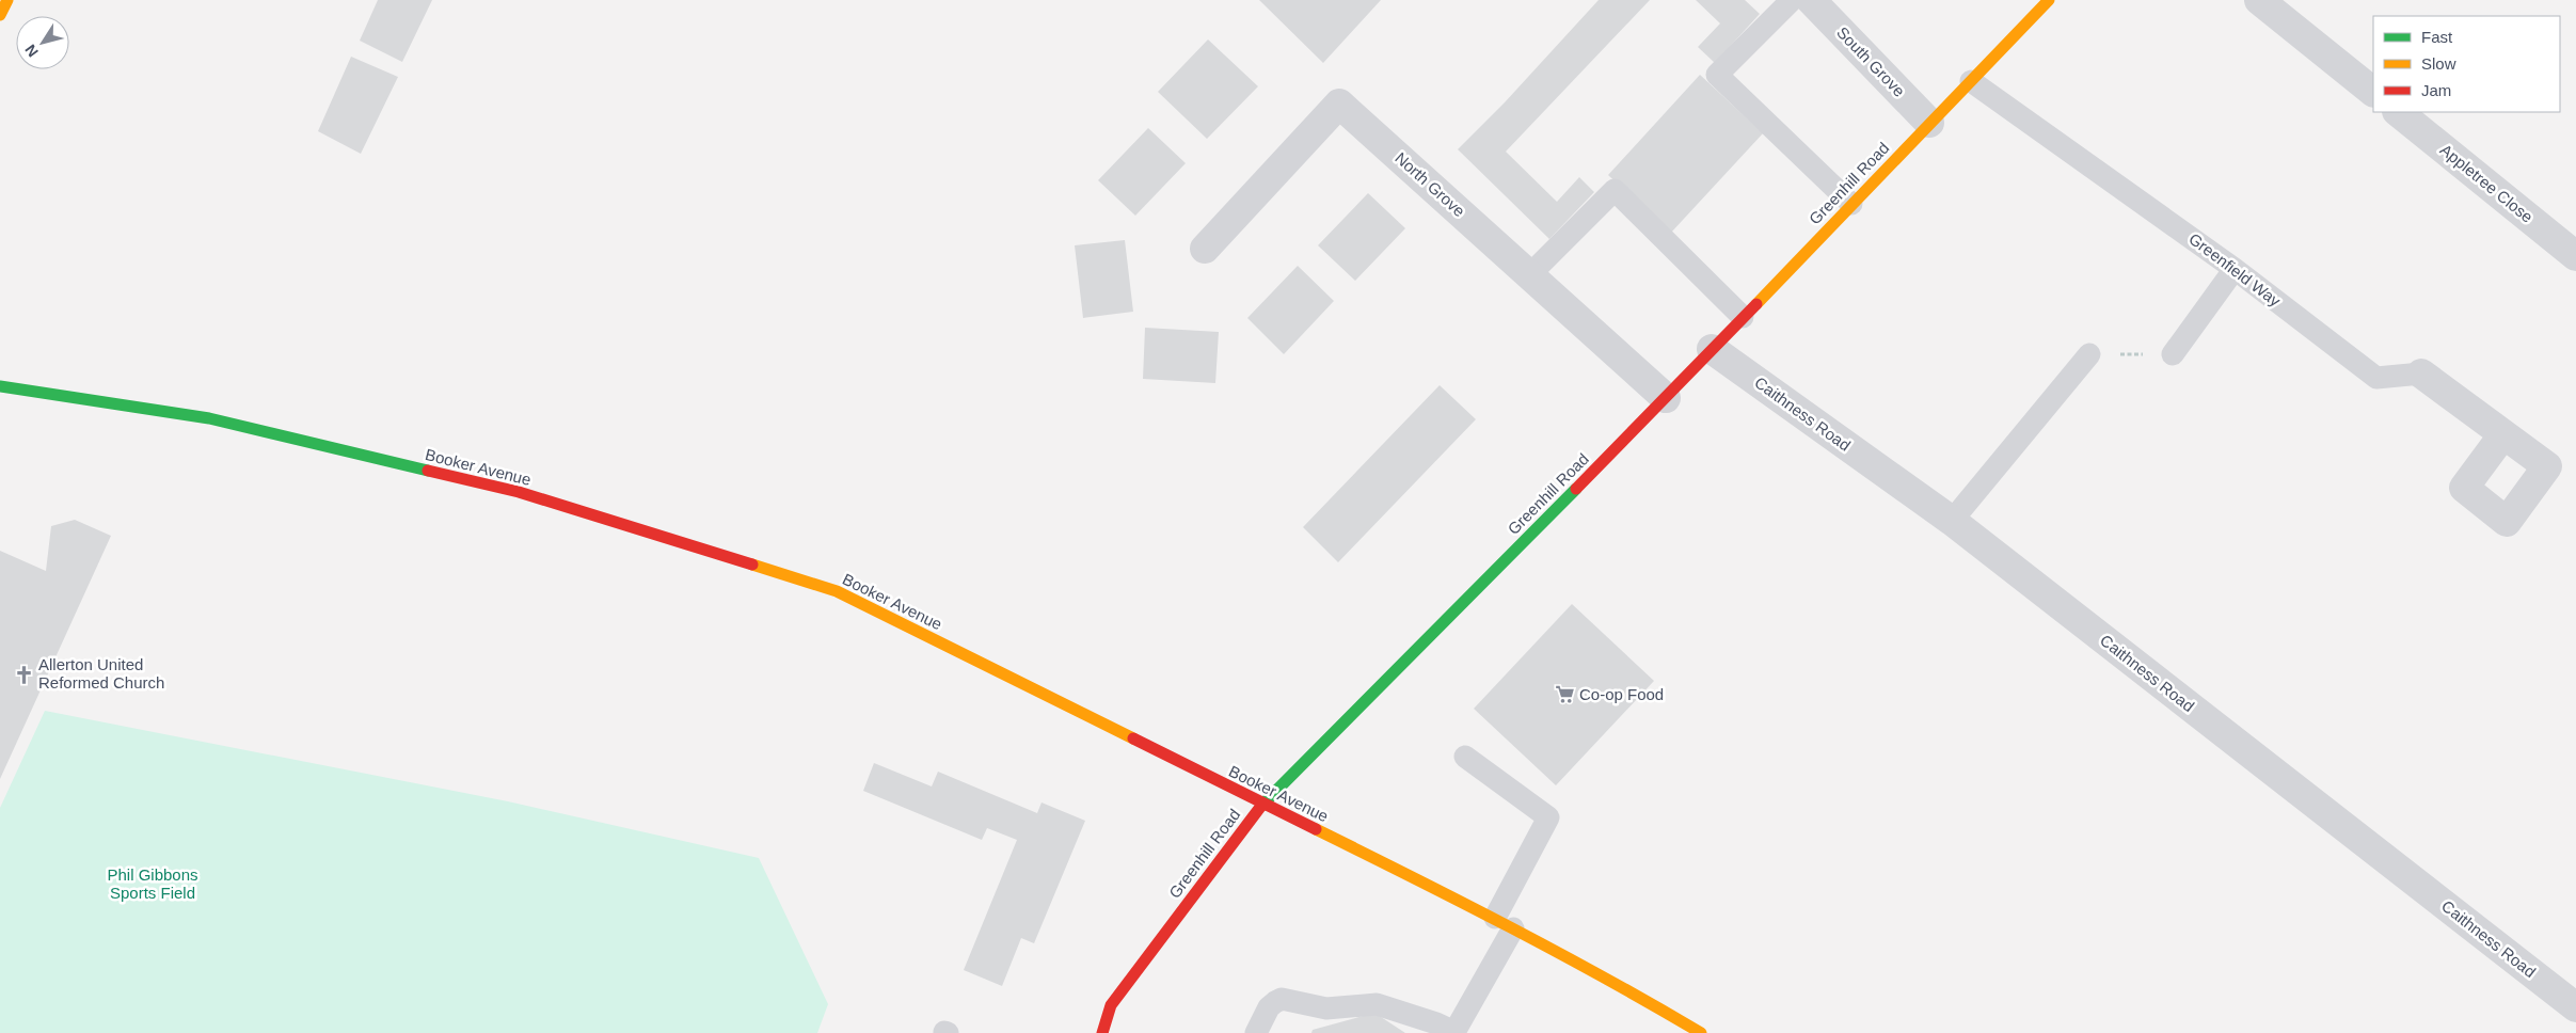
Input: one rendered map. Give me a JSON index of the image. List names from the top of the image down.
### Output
{
  "streets": {
    "street": [
      "South Grove",
      "Greenhill Road",
      "Appletree Close",
      "North Grove",
      "Greenfield Way",
      "Caithness Road",
      "Booker Avenue"
    ]
  },
  "crossings": [
    ["South Grove", "Greenhill Road"],
    ["Greenhill Road", "North Grove"],
    ["Greenhill Road", "Greenfield Way"],
    ["Greenhill Road", "Caithness Road"],
    ["Greenhill Road", "Booker Avenue"]
  ],
  "parks": ["Phil Gibbons Sports Field"],
  "places": {
    "church": ["Allerton United Reformed Church"],
    "supermarket": ["Co-op Food"]
  },
  "legend": ["Fast", "Slow", "Jam"],
  "north": "bottom left"
}
